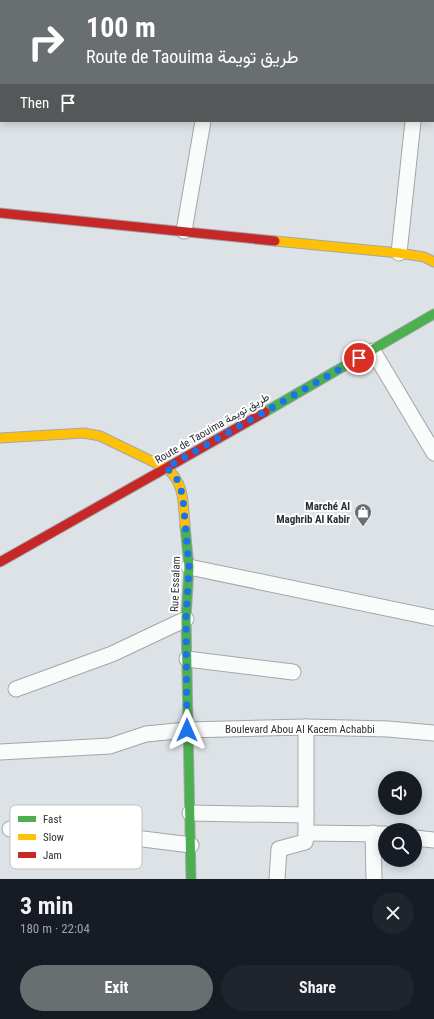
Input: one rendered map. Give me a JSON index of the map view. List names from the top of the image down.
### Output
{
  "streets": {
    "street": ["Route de Taouima طريق تويمة", "Rue Essalam", "Boulevard Abou Al Kacem Achabbi"]
  },
  "crossings": [
    ["Route de Taouima طريق تويمة", "Rue Essalam"],
    ["Rue Essalam", "Boulevard Abou Al Kacem Achabbi"]
  ],
  "places": {
    "shop": ["Marché Al Maghrib Al Kabir"]
  },
  "legend": ["Fast", "Slow", "Jam"],
  "page": {
    "turn": ["100 m", "Route de Taouima طريق تويمة"],
    "then": "Then",
    "heading": ["3 min", "180 m · 22:04"],
    "buttons": ["Exit", "Share"]
  }
}
